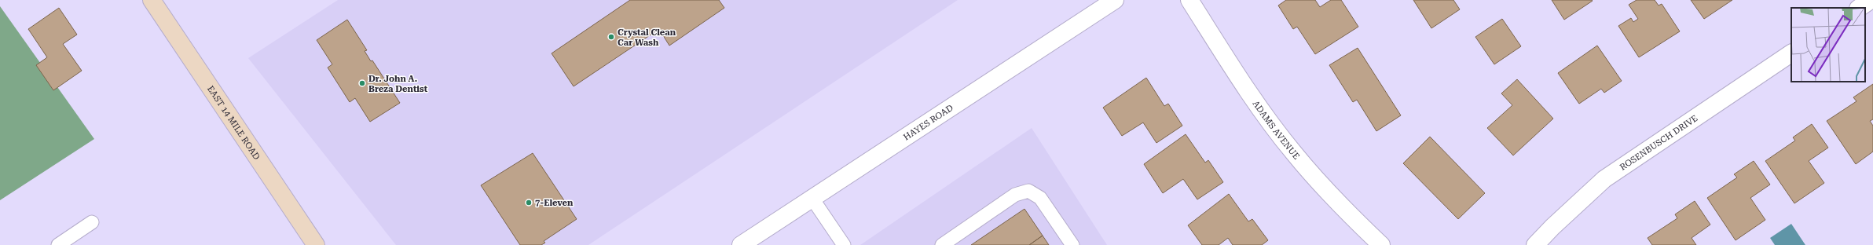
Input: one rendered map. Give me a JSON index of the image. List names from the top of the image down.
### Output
{
  "streets": {
    "main road": ["EAST 14 MILE ROAD"],
    "street": ["HAYES ROAD", "ADAMS AVENUE", "ROSENBUSCH DRIVE"]
  },
  "places": ["Crystal Clean Car Wash", "Dr. John A. Breza Dentist", "7-Eleven"]
}
